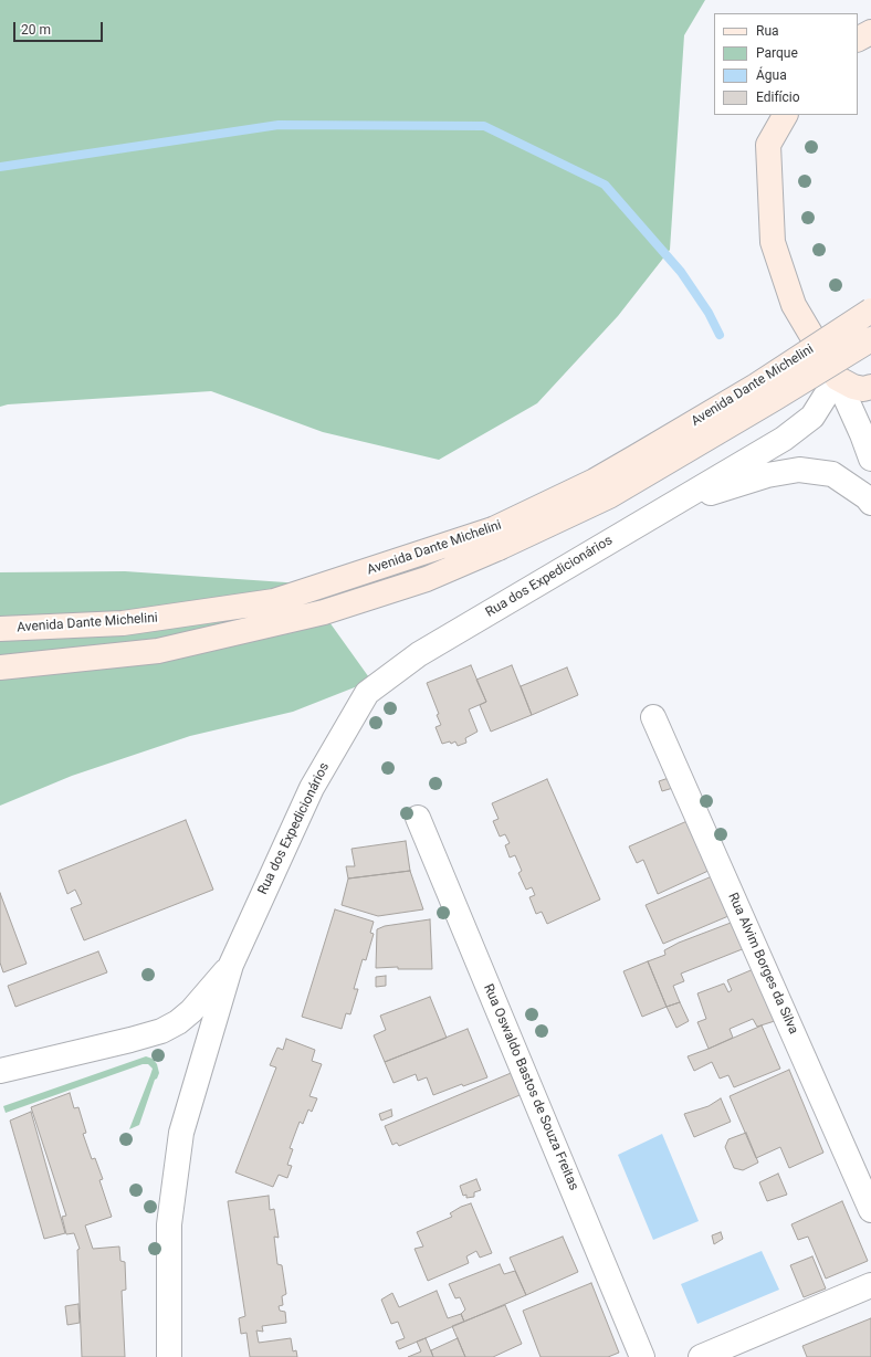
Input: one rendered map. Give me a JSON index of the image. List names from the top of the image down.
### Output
{
  "streets": {
    "main road": ["Avenida Dante Michelini"],
    "street": ["Rua dos Expedicionários", "Rua Alvim Borges da Silva", "Rua Oswaldo Bastos de Souza Freitas"]
  },
  "legend": [
    "Rua",
    "Parque",
    "Água",
    "Edifício"
  ],
  "scale_bar": "20 m"
}
